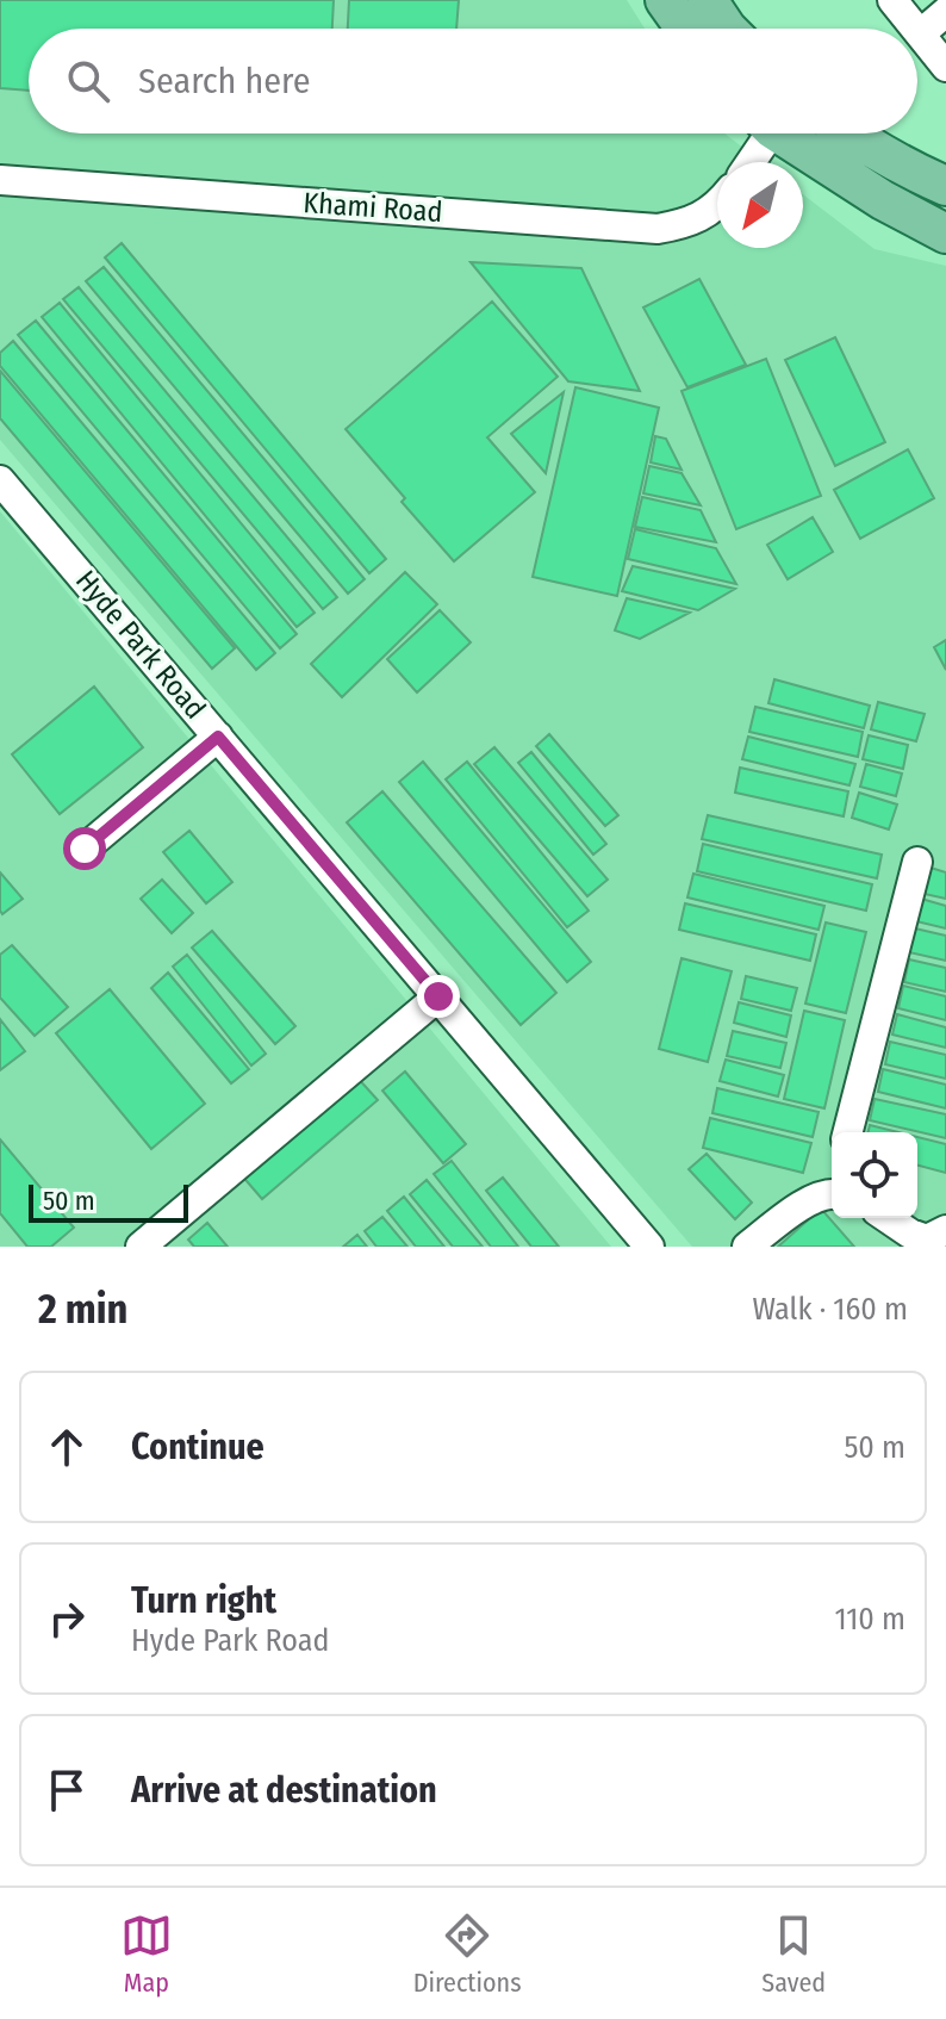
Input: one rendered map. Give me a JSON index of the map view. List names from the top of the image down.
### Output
{
  "streets": {
    "street": ["Khami Road", "Hyde Park Road"]
  },
  "scale_bar": "50 m",
  "north": "bottom left",
  "page": {
    "search": "Search here",
    "scale": "50 m",
    "heading": ["2 min", "Walk · 160 m"],
    "list": [
      ["Continue", "50 m"],
      ["Turn right", "Hyde Park Road", "110 m"],
      "Arrive at destination"
    ],
    "nav": ["Map", "Directions", "Saved"]
  }
}
